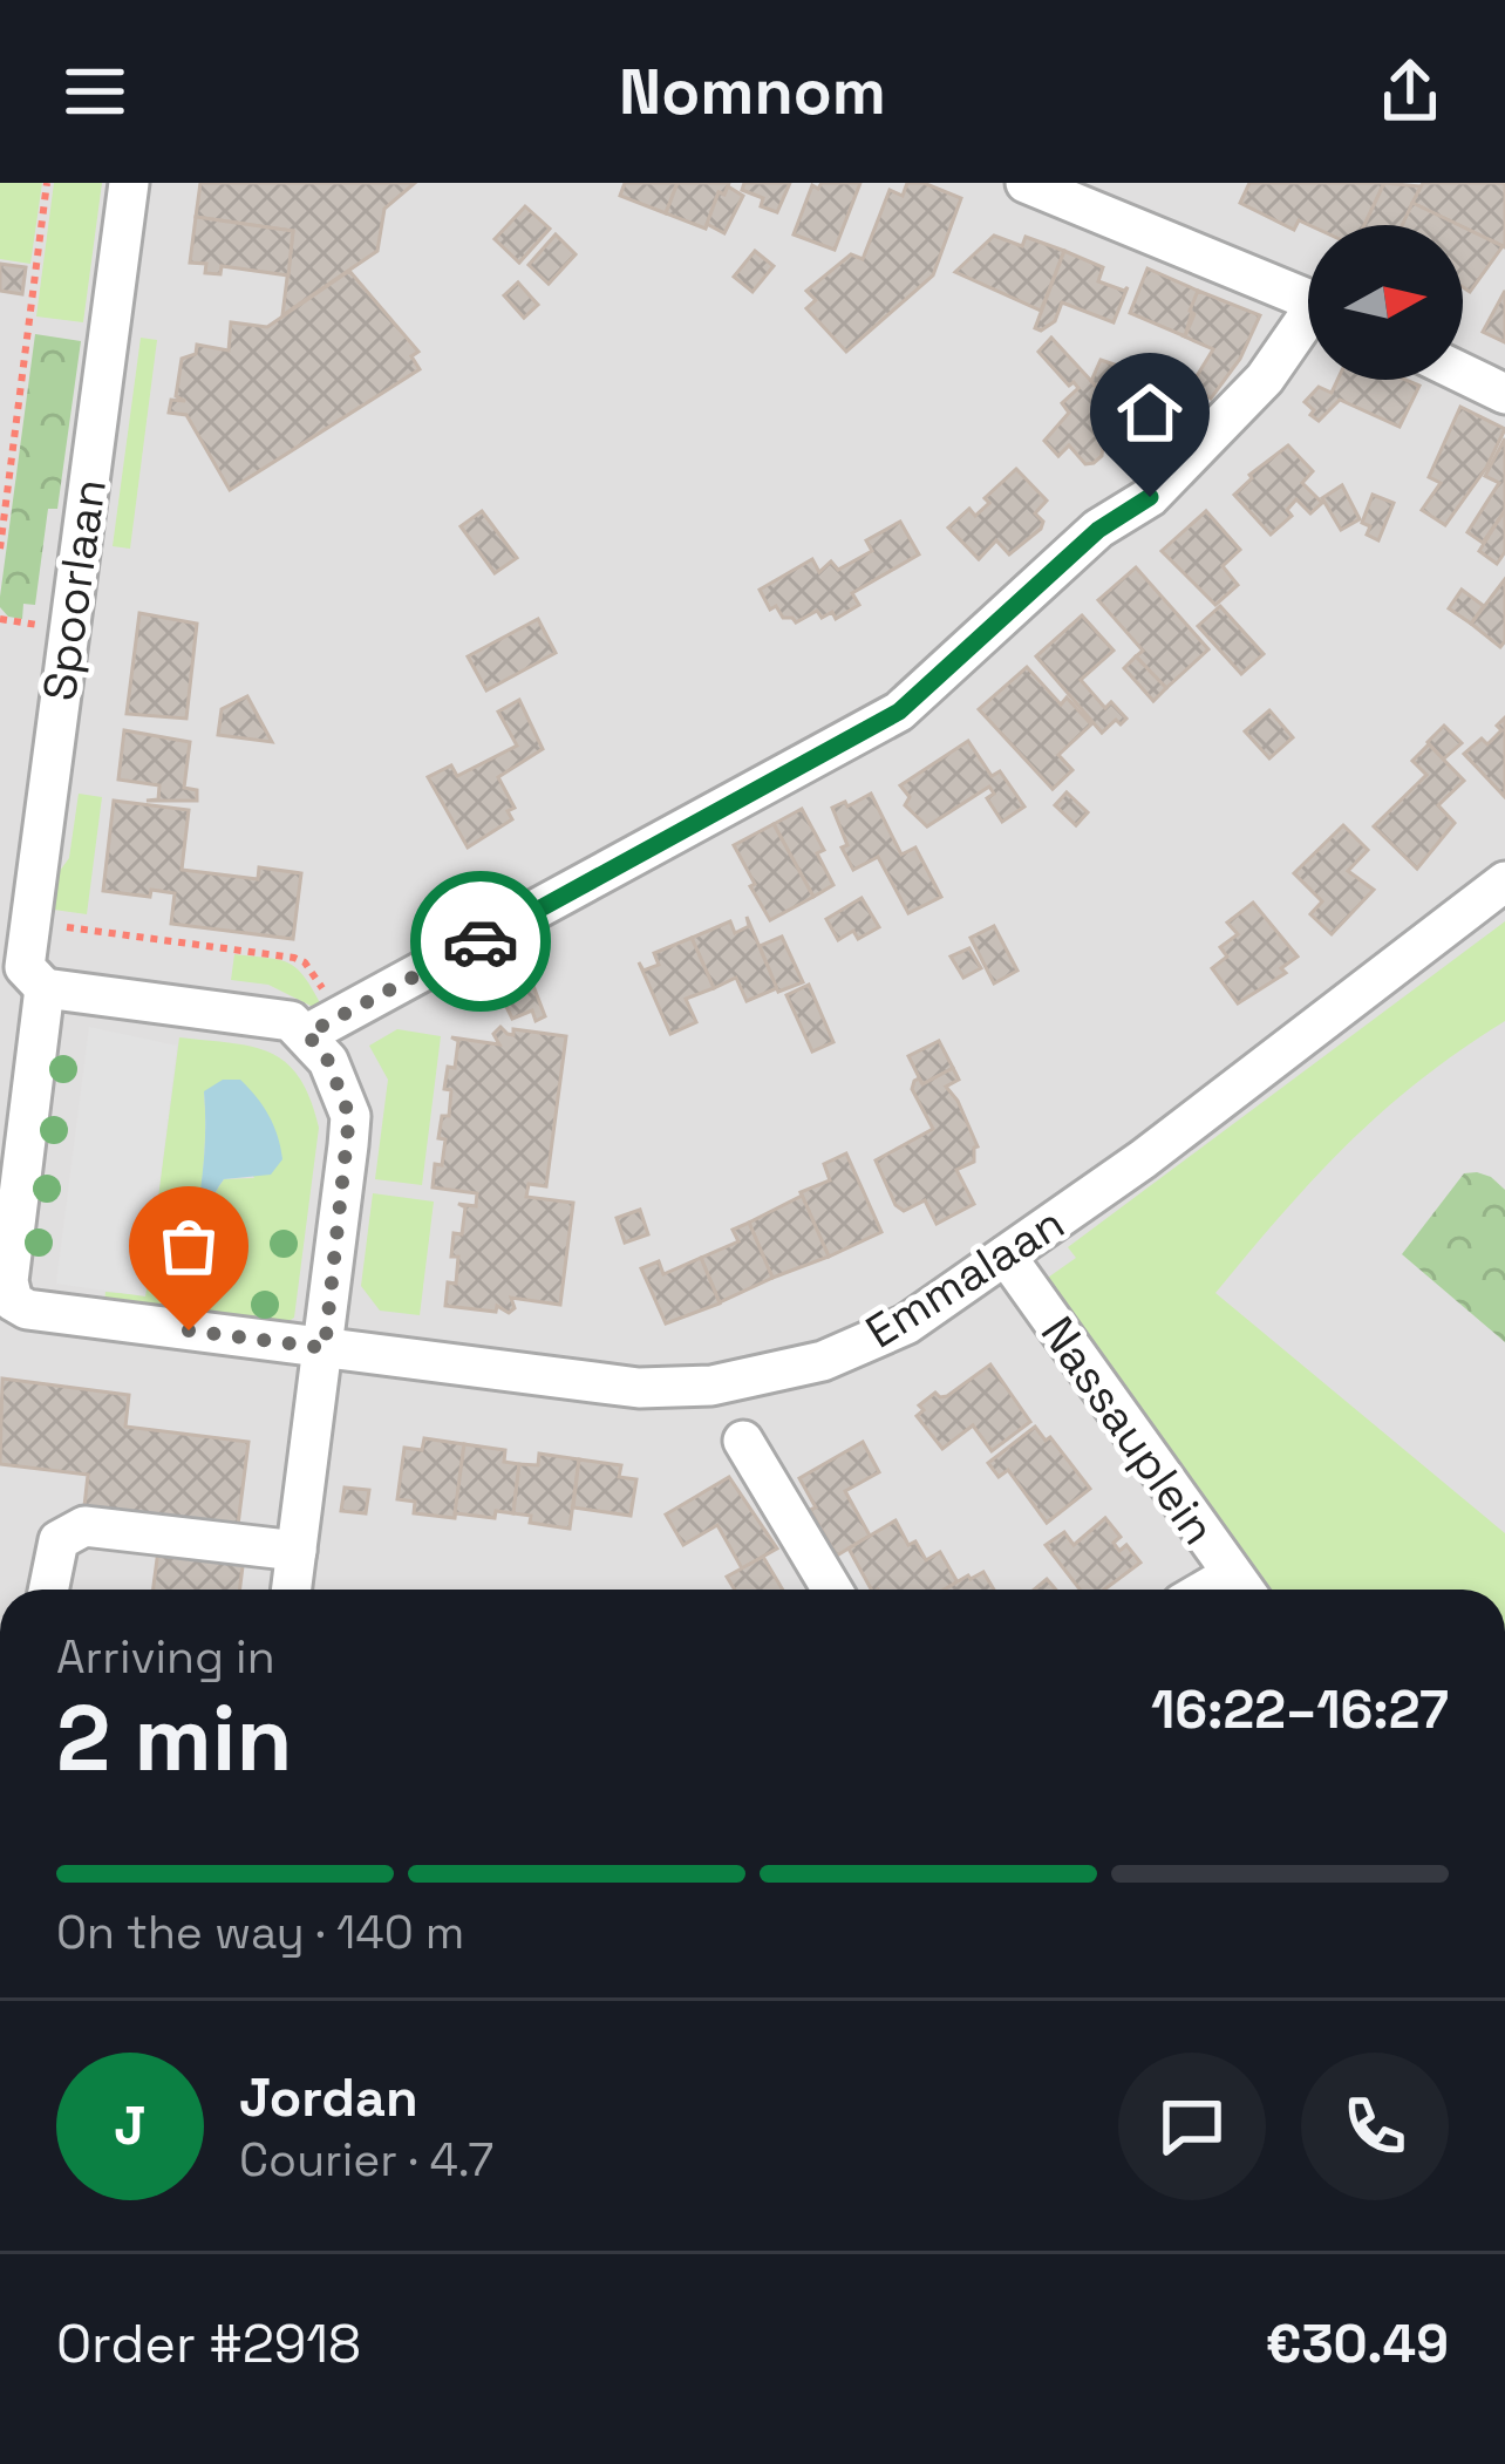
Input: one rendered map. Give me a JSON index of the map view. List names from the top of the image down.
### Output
{
  "streets": {
    "street": ["Spoorlaan", "Emmalaan", "Nassauplein"]
  },
  "crossings": [
    ["Spoorlaan", "Emmalaan"],
    ["Emmalaan", "Nassauplein"]
  ],
  "north": "right",
  "page": {
    "header": "Nomnom",
    "heading": ["2 min", "Arriving in", "16:22–16:27"],
    "panel": [
      "Jordan",
      "Courier · 4.7",
      "Order #2918",
      "€30.49"
    ],
    "bar": "On the way · 140 m",
    "round": "J"
  }
}
